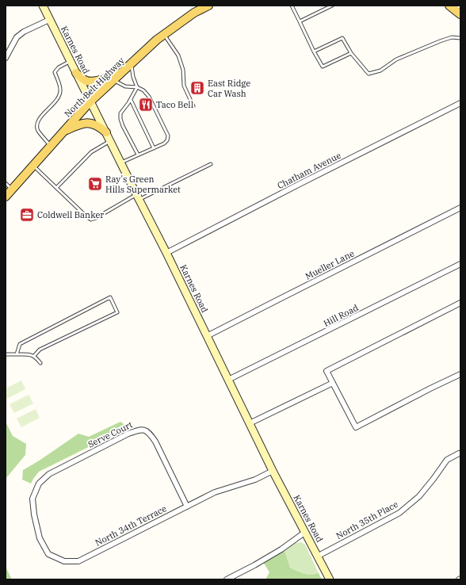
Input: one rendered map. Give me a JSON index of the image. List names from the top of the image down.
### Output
{
  "streets": {
    "main road": ["North Belt Highway"],
    "street": [
      "Karnes Road",
      "Chatham Avenue",
      "Mueller Lane",
      "Hill Road",
      "Serve Court",
      "North 35th Place",
      "North 34th Terrace"
    ]
  },
  "crossings": [
    ["Karnes Road", "North Belt Highway"],
    ["Karnes Road", "Chatham Avenue"],
    ["Karnes Road", "Mueller Lane"],
    ["Karnes Road", "Hill Road"],
    ["Karnes Road", "North 35th Place"],
    ["Karnes Road", "North 34th Terrace"],
    ["Serve Court", "North 34th Terrace"]
  ],
  "places": {
    "building": ["East Ridge Car Wash"],
    "restaurant": ["Taco Bell"],
    "supermarket": ["Ray's Green Hills Supermarket"],
    "office": ["Coldwell Banker"]
  }
}
